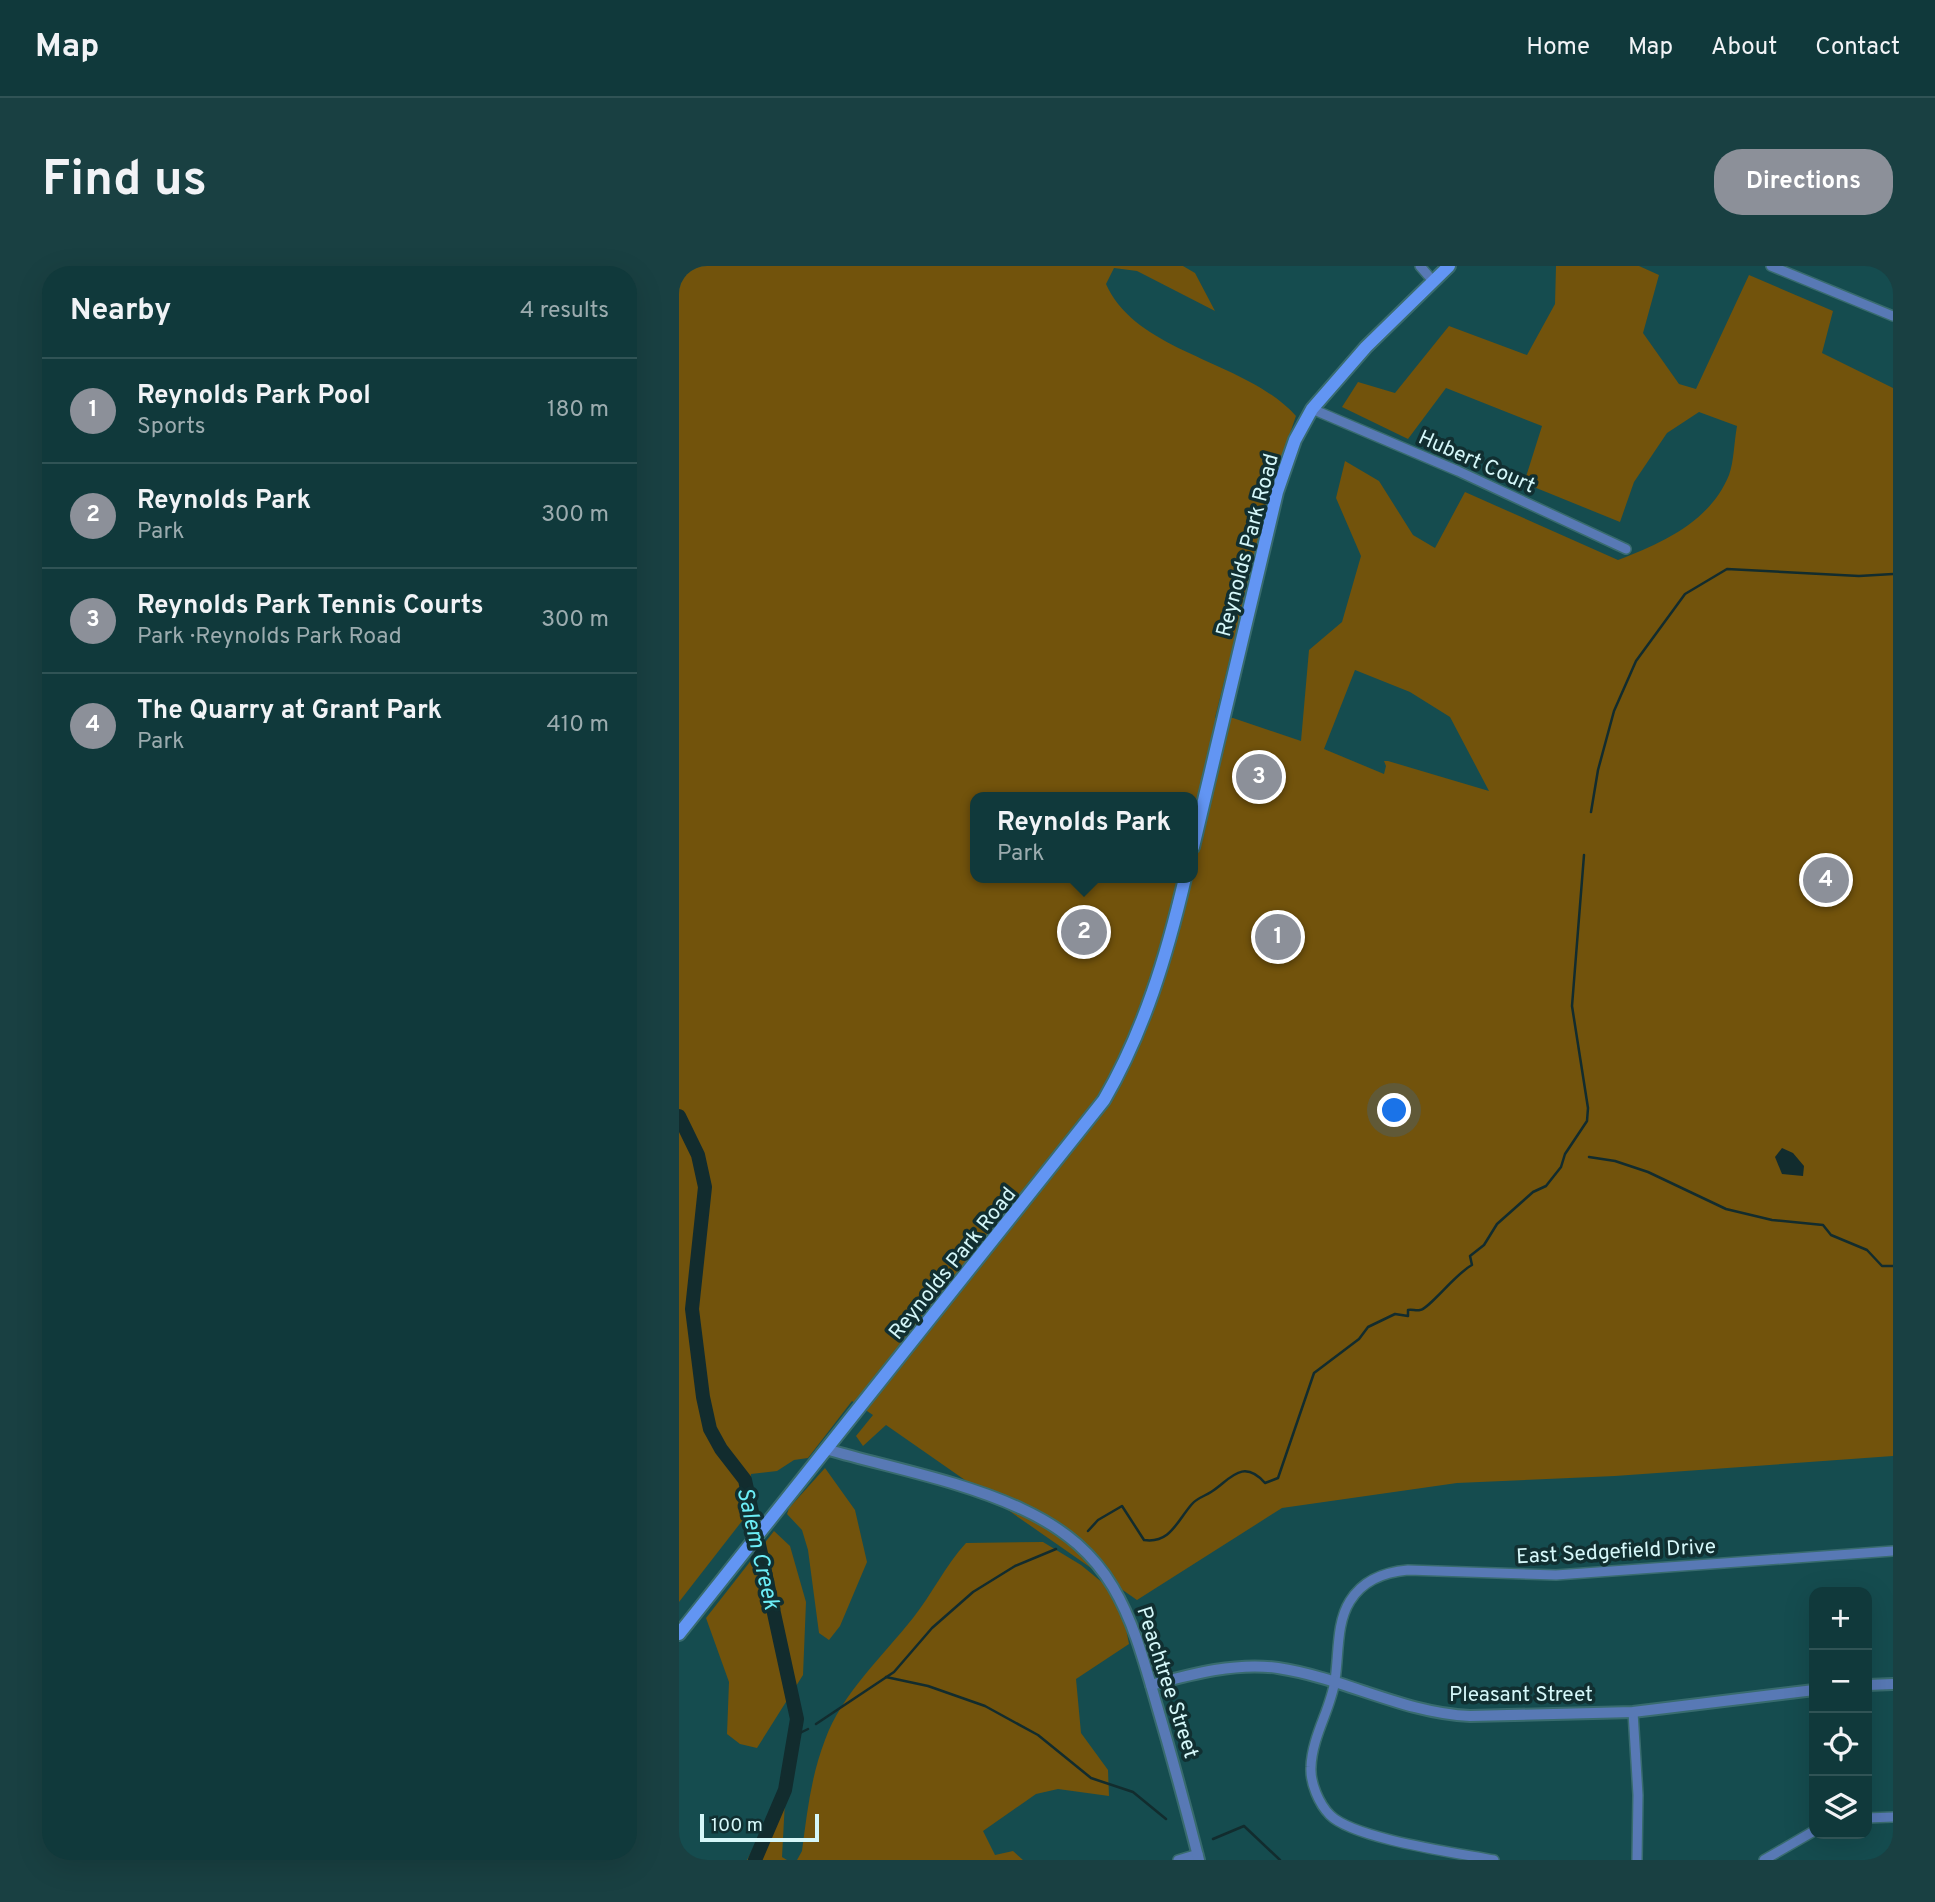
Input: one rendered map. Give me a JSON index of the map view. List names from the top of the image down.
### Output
{
  "streets": {
    "main road": ["Reynolds Park Road"],
    "street": [
      "Hubert Court",
      "East Sedgefield Drive",
      "Peachtree Street",
      "Pleasant Street"
    ]
  },
  "crossings": [
    ["Hubert Court", "Reynolds Park Road"],
    ["Reynolds Park Road", "Peachtree Street"],
    ["East Sedgefield Drive", "Pleasant Street"],
    ["Peachtree Street", "Pleasant Street"]
  ],
  "water": ["Salem Creek"],
  "scale_bar": "100 m",
  "page": {
    "header": "Map",
    "nav": [
      "Home",
      "Map",
      "About",
      "Contact"
    ],
    "buttons": "Directions",
    "title": "Find us",
    "heading": ["Nearby", "4 results"],
    "list": [
      {
        "mark": "1",
        "name": "Reynolds Park Pool",
        "note": "Sports",
        "value": "180 m"
      },
      {
        "mark": "2",
        "name": "Reynolds Park",
        "note": "Park",
        "value": "300 m"
      },
      {
        "mark": "3",
        "name": "Reynolds Park Tennis Courts",
        "note": "Park · Reynolds Park Road",
        "value": "300 m"
      },
      {
        "mark": "4",
        "name": "The Quarry at Grant Park",
        "note": "Park",
        "value": "410 m"
      }
    ],
    "pins": [
      "3",
      "4",
      "2",
      "1"
    ],
    "popup": ["Reynolds Park", "Park"],
    "map_buttons": ["+", "−"],
    "scale": "100 m"
  }
}
